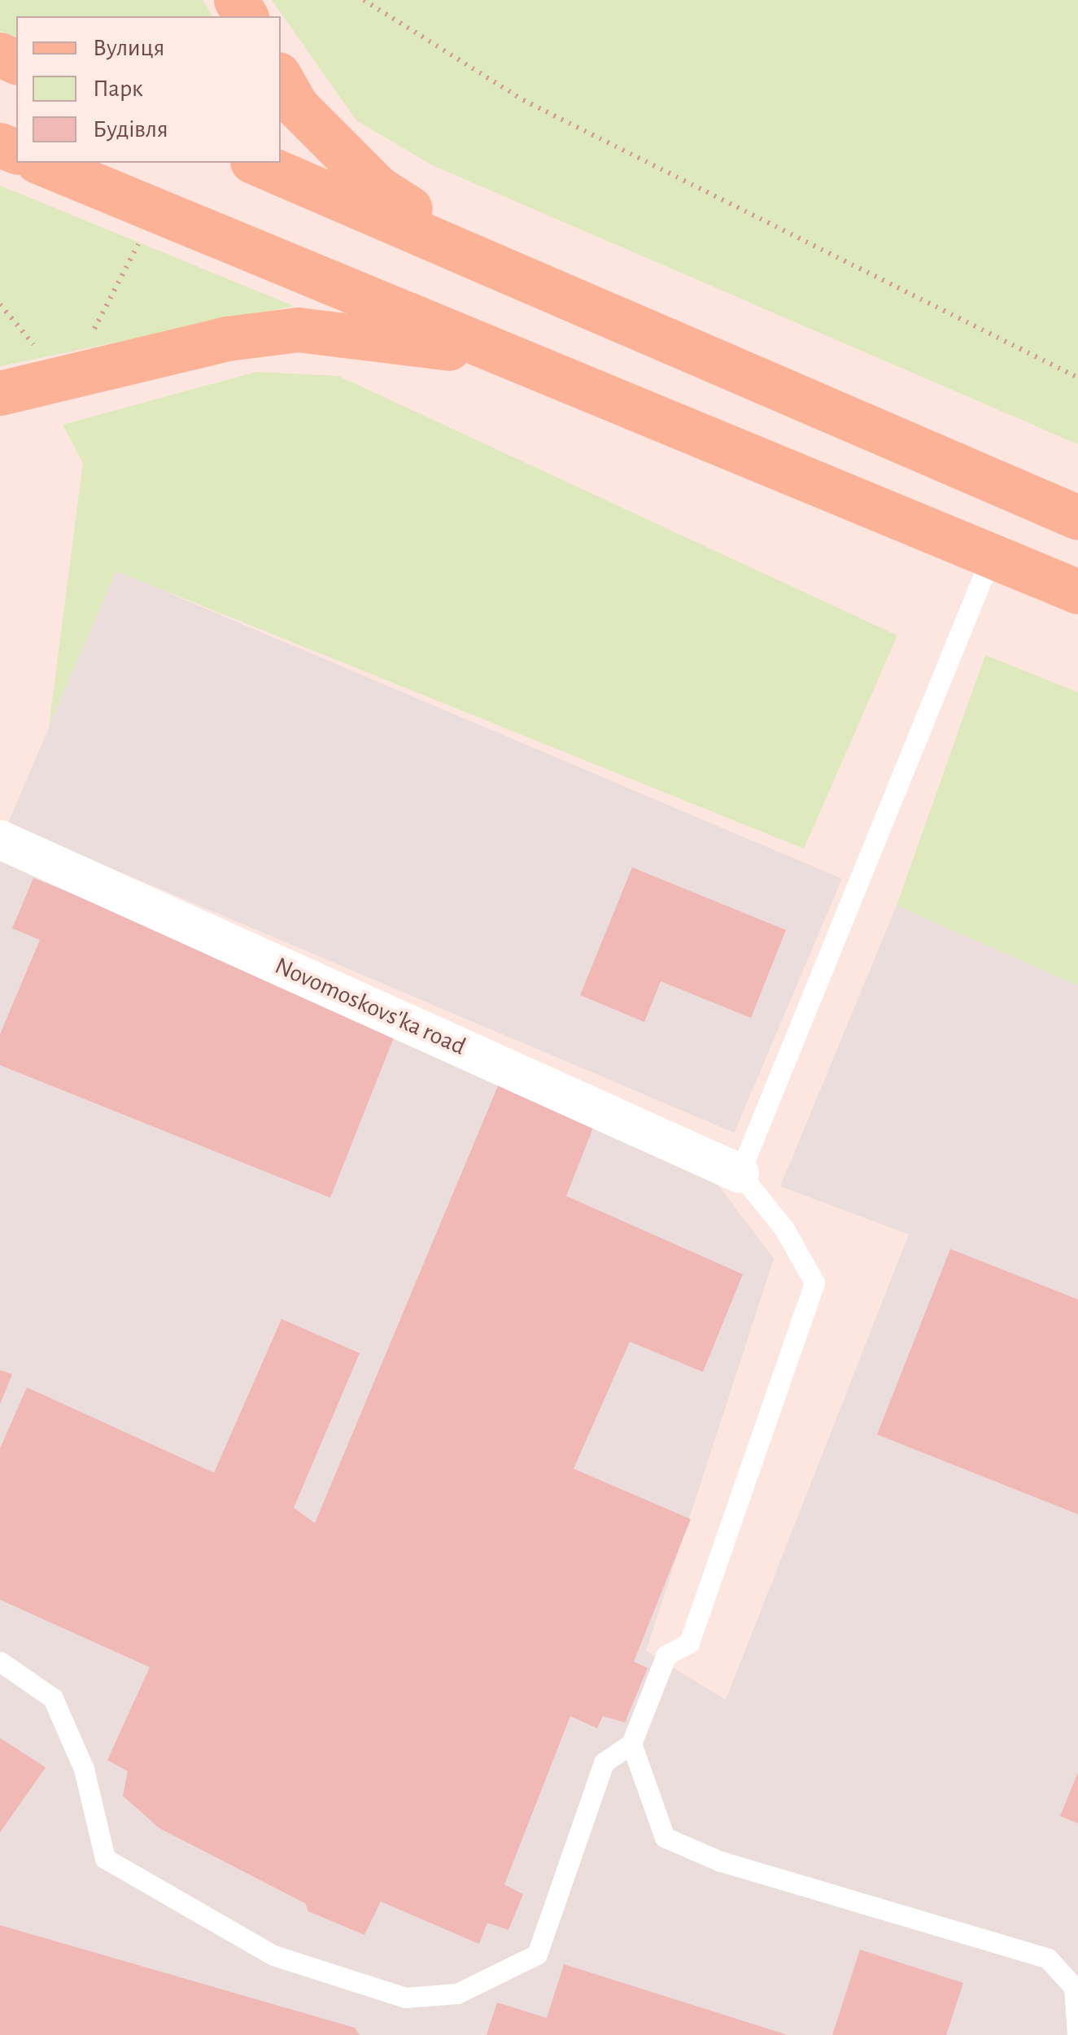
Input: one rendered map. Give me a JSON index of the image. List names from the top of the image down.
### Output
{
  "streets": {
    "street": ["Novomoskovs'ka road"]
  },
  "legend": ["Вулиця", "Парк", "Будівля"]
}
